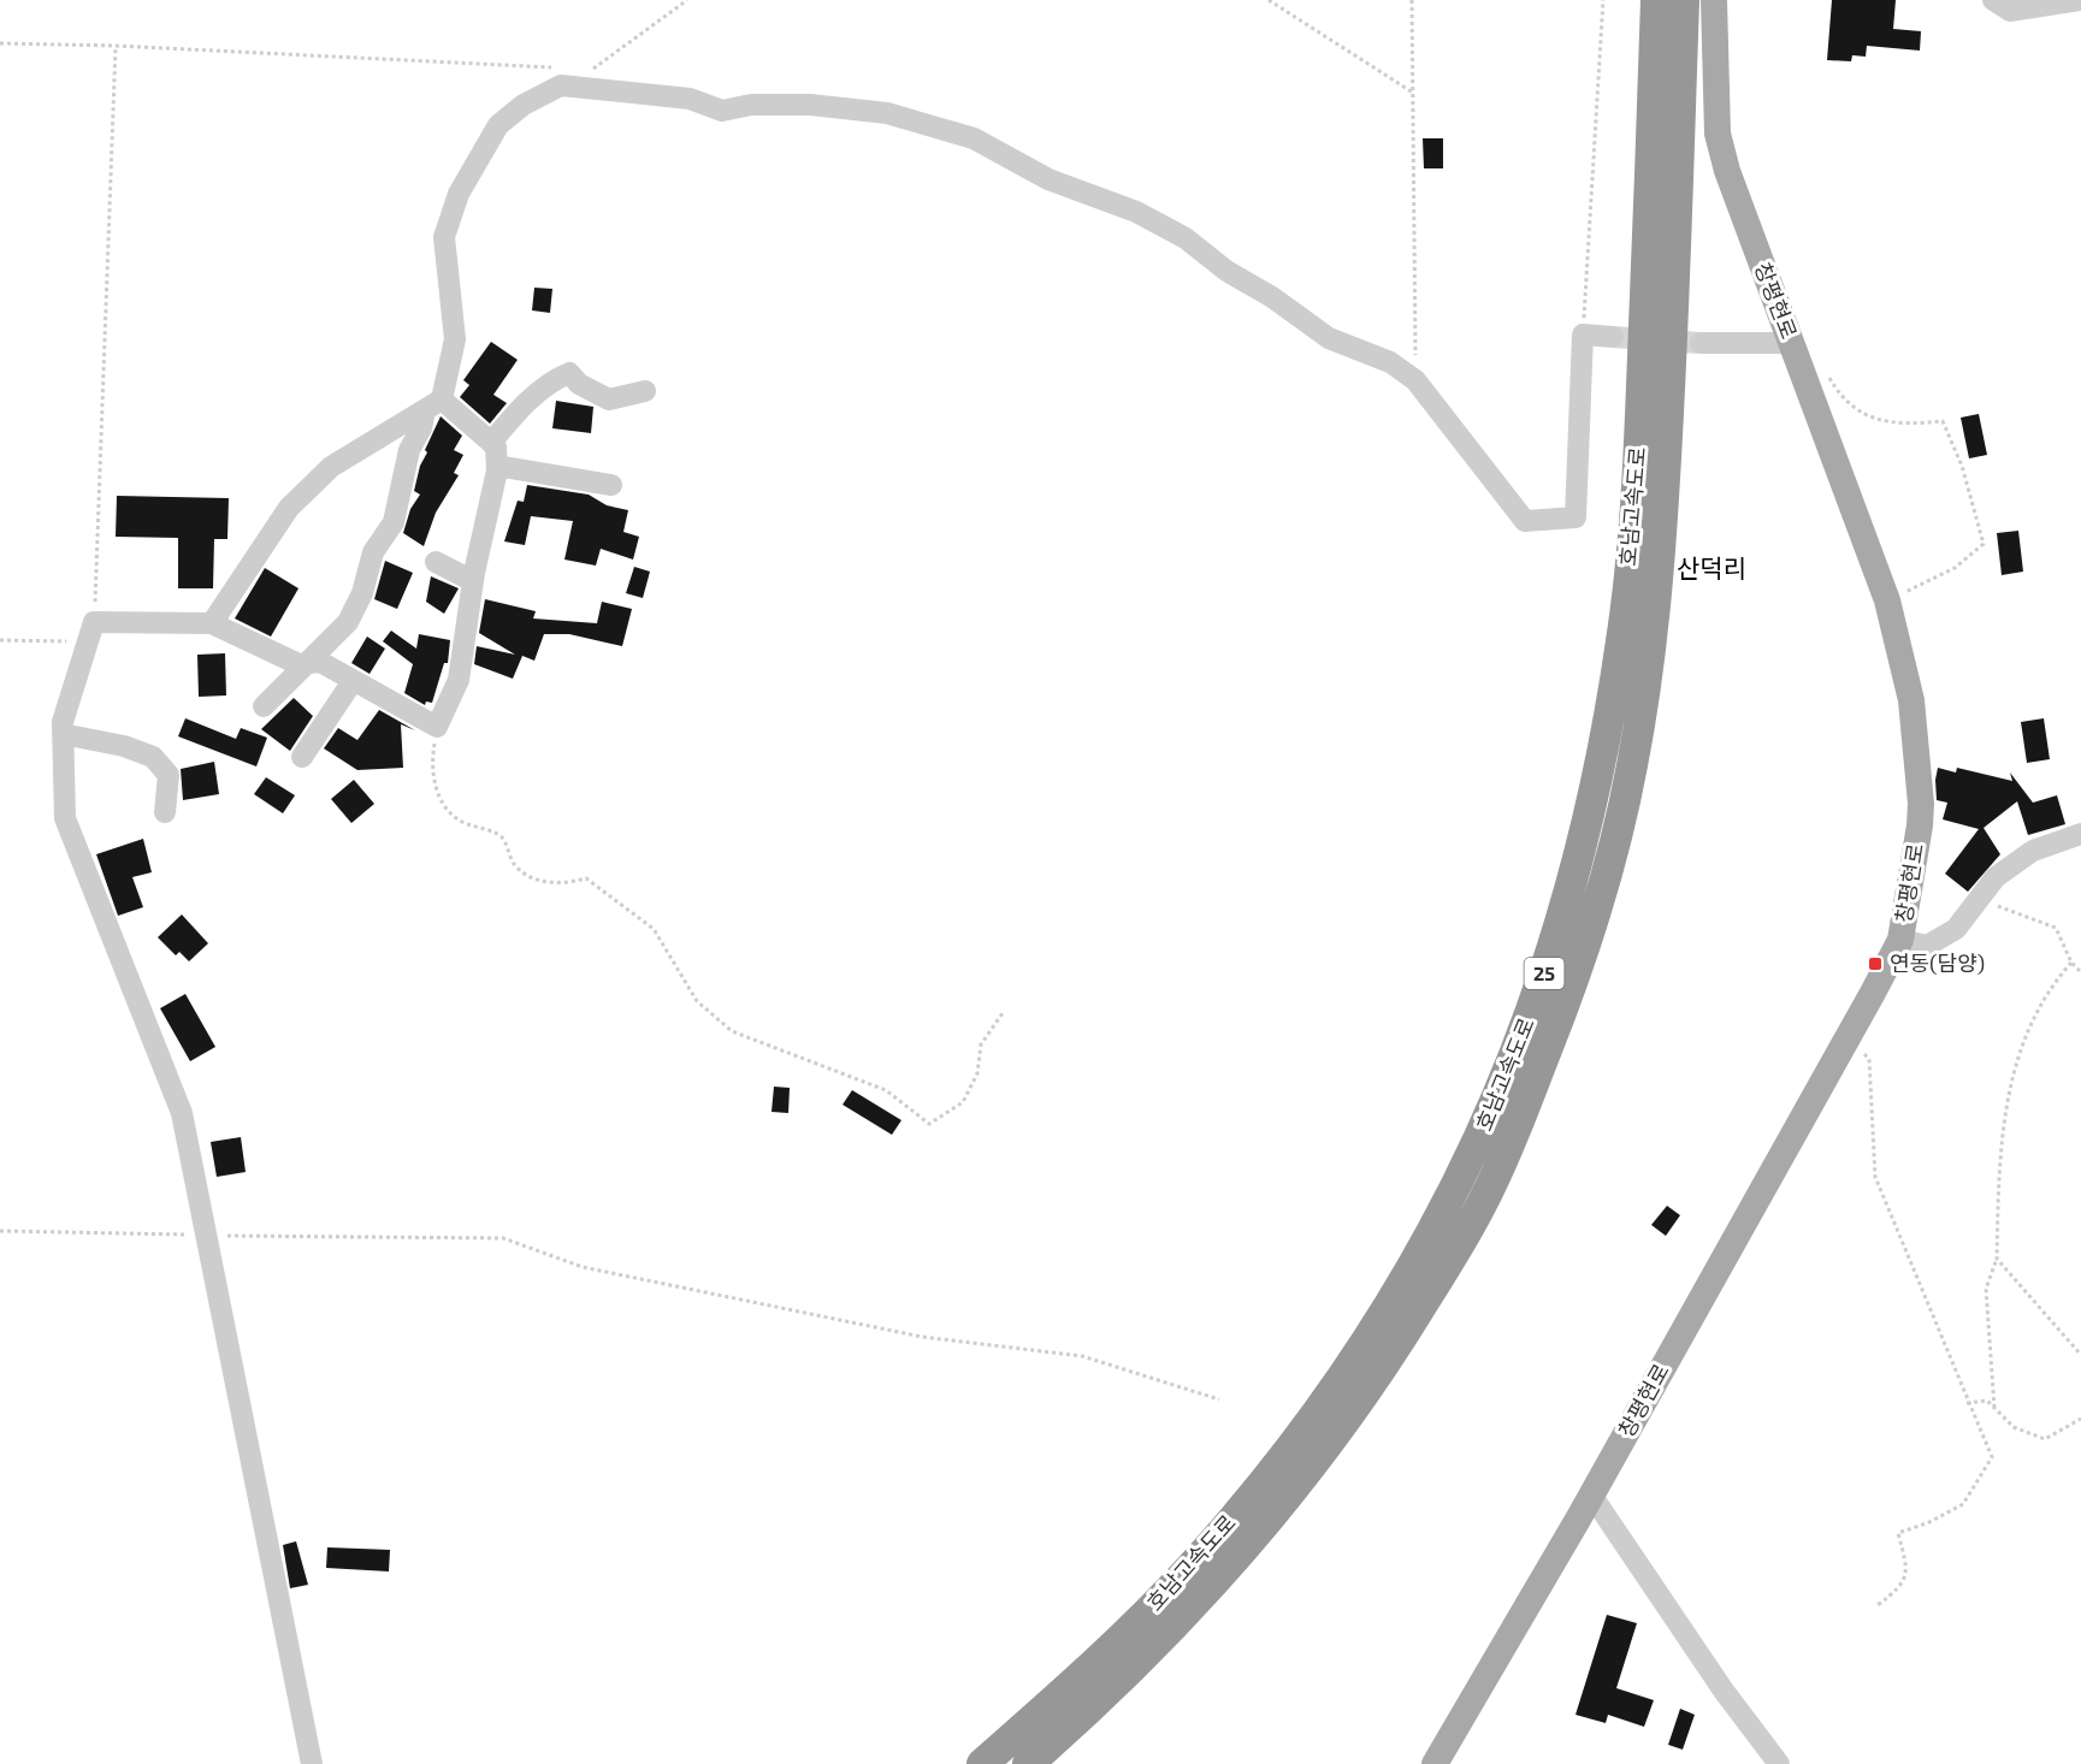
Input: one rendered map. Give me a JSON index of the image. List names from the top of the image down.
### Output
{
  "streets": {
    "highway": ["호남고속도로", "25"],
    "main road": ["창평현로"]
  },
  "districts": ["산덕리"],
  "places": {
    "transit": ["연동(담양)"]
  }
}
